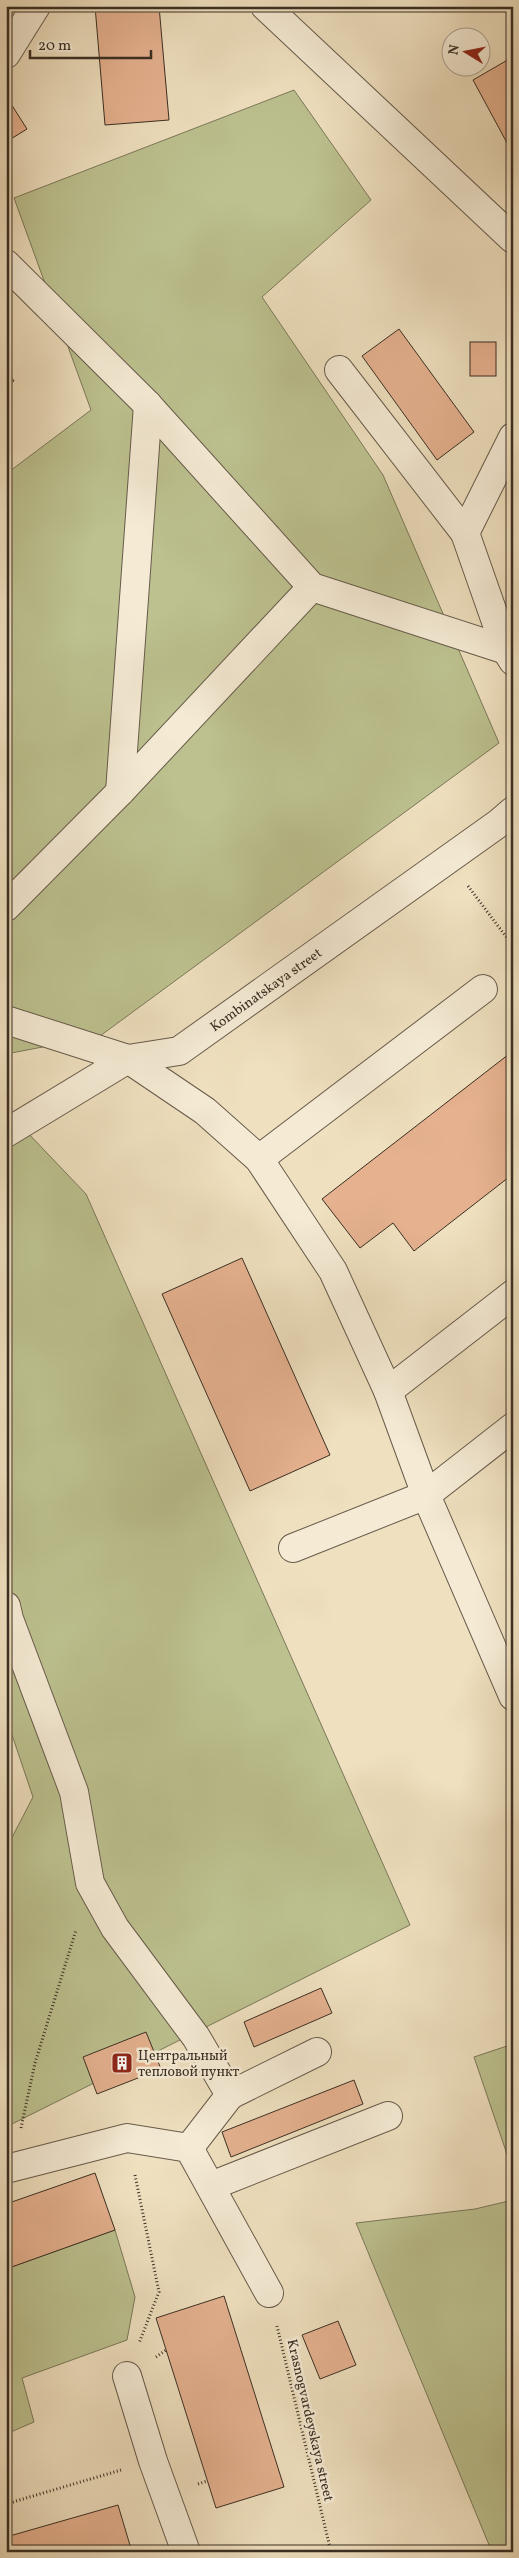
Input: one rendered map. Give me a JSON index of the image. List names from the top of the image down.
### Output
{
  "streets": {
    "street": ["Kombinatskaya street"],
    "path": ["Krasnogvardeyskaya street"]
  },
  "places": {
    "building": ["Центральный тепловой пункт"]
  },
  "scale_bar": "20 m",
  "north": "left"
}
